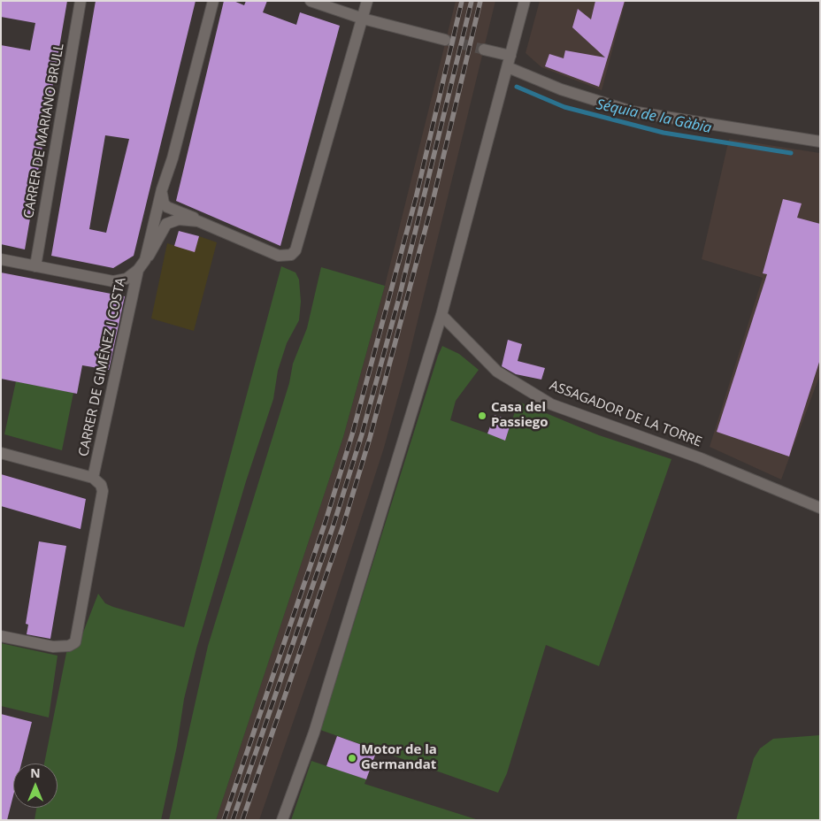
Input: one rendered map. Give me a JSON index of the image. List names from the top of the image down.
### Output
{
  "streets": {
    "street": ["CARRER DE MARIANO BRULL", "CARRER DE GIMÉNEZ I COSTA", "ASSAGADOR DE LA TORRE"]
  },
  "water": ["Séquia de la Gàbia"],
  "places": ["Casa del Passiego", "Motor de la Germandat"],
  "north": "top"
}
